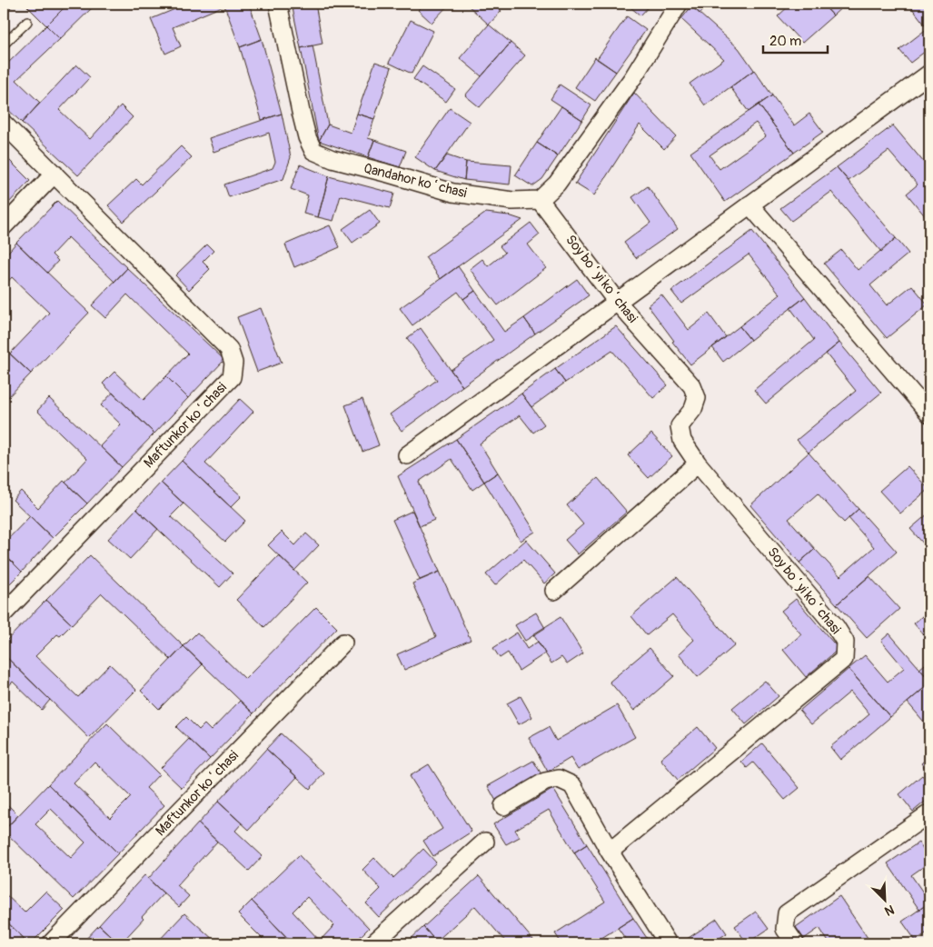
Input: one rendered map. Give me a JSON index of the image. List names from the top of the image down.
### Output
{
  "streets": {
    "street": ["Qandahor koʻchasi", "Soy boʻyi koʻchasi", "Maftunkor koʻchasi"]
  },
  "crossings": [
    ["Qandahor koʻchasi", "Soy boʻyi koʻchasi"]
  ],
  "scale_bar": "20 m",
  "north": "bottom right"
}
